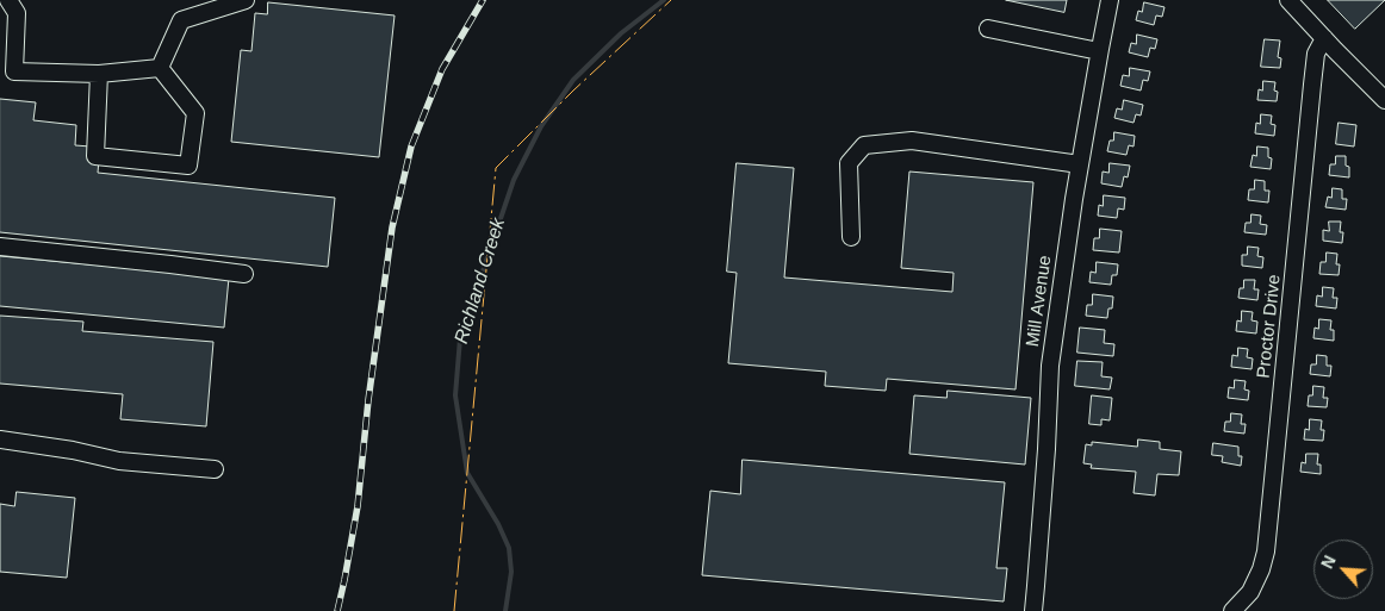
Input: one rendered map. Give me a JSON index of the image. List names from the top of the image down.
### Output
{
  "streets": {
    "street": ["Mill Avenue", "Proctor Drive"]
  },
  "water": ["Richland Creek"],
  "north": "top left"
}
